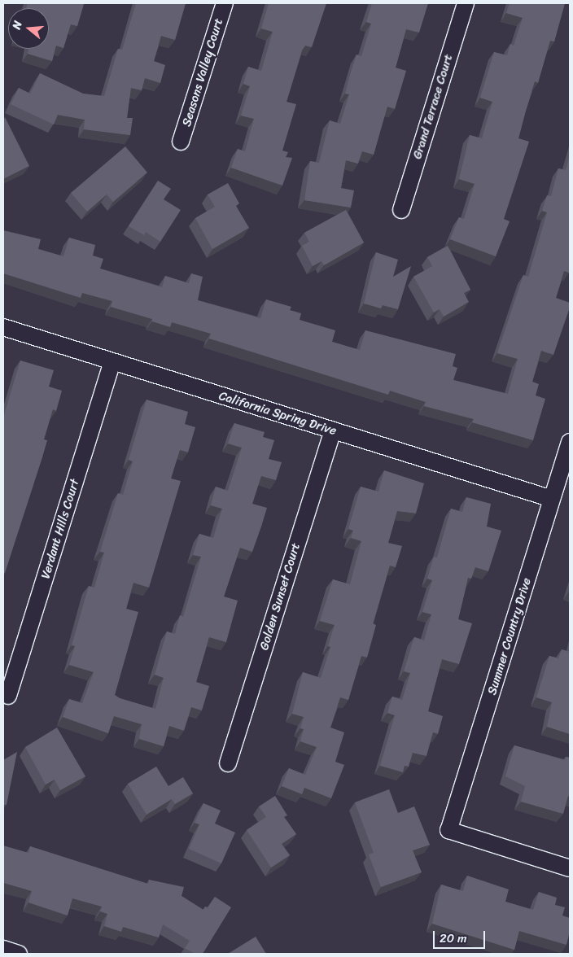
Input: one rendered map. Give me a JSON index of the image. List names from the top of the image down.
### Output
{
  "streets": {
    "street": [
      "Seasons Valley Court",
      "Grand Terrace Court",
      "California Spring Drive",
      "Verdant Hills Court",
      "Golden Sunset Court",
      "Summer Country Drive"
    ]
  },
  "crossings": [
    ["California Spring Drive", "Verdant Hills Court"],
    ["California Spring Drive", "Golden Sunset Court"],
    ["California Spring Drive", "Summer Country Drive"]
  ],
  "scale_bar": "20 m",
  "north": "left"
}
